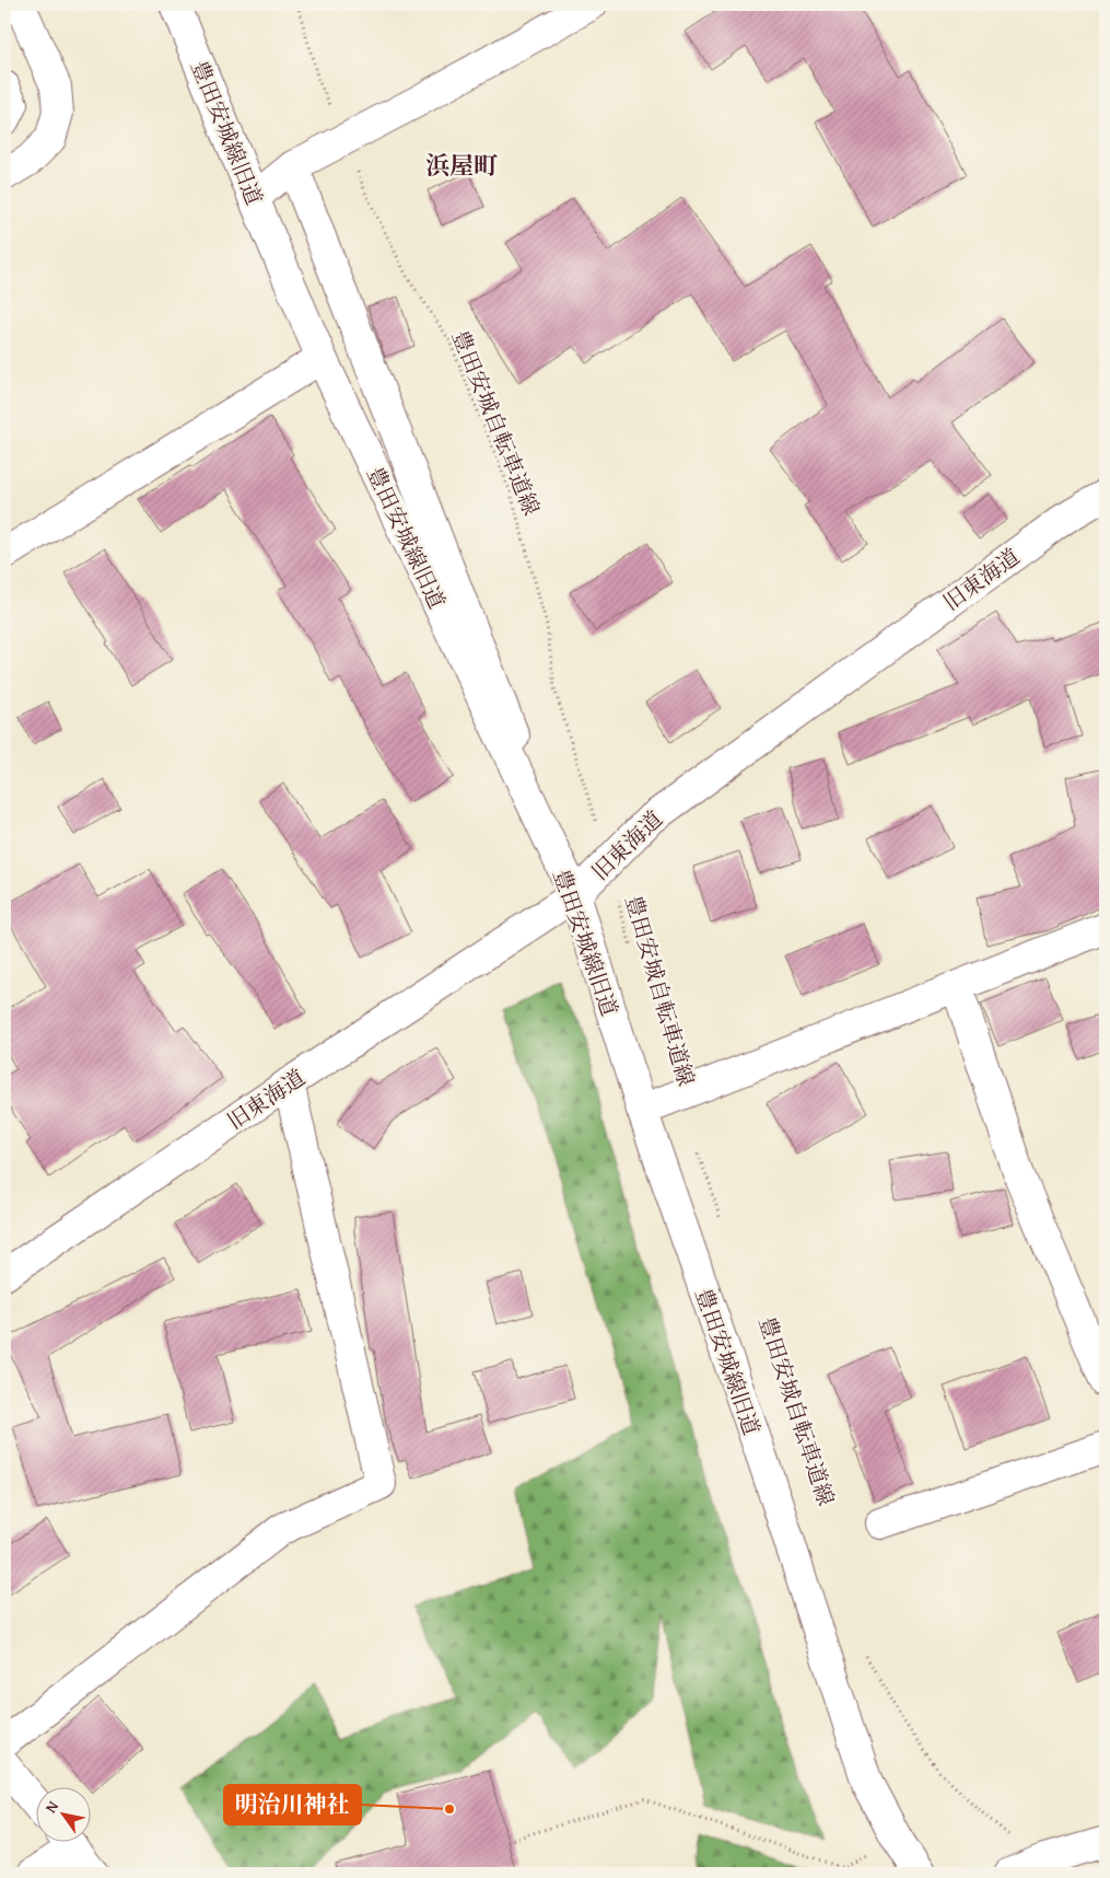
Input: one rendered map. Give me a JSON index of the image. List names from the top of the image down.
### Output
{
  "streets": {
    "street": ["豊田安城線旧道", "旧東海道"],
    "path": ["豊田安城自転車道線"]
  },
  "crossings": [
    ["豊田安城線旧道", "旧東海道"],
    ["豊田安城自転車道線", "旧東海道"]
  ],
  "districts": ["浜屋町"],
  "places": ["明治川神社"],
  "north": "top left"
}
